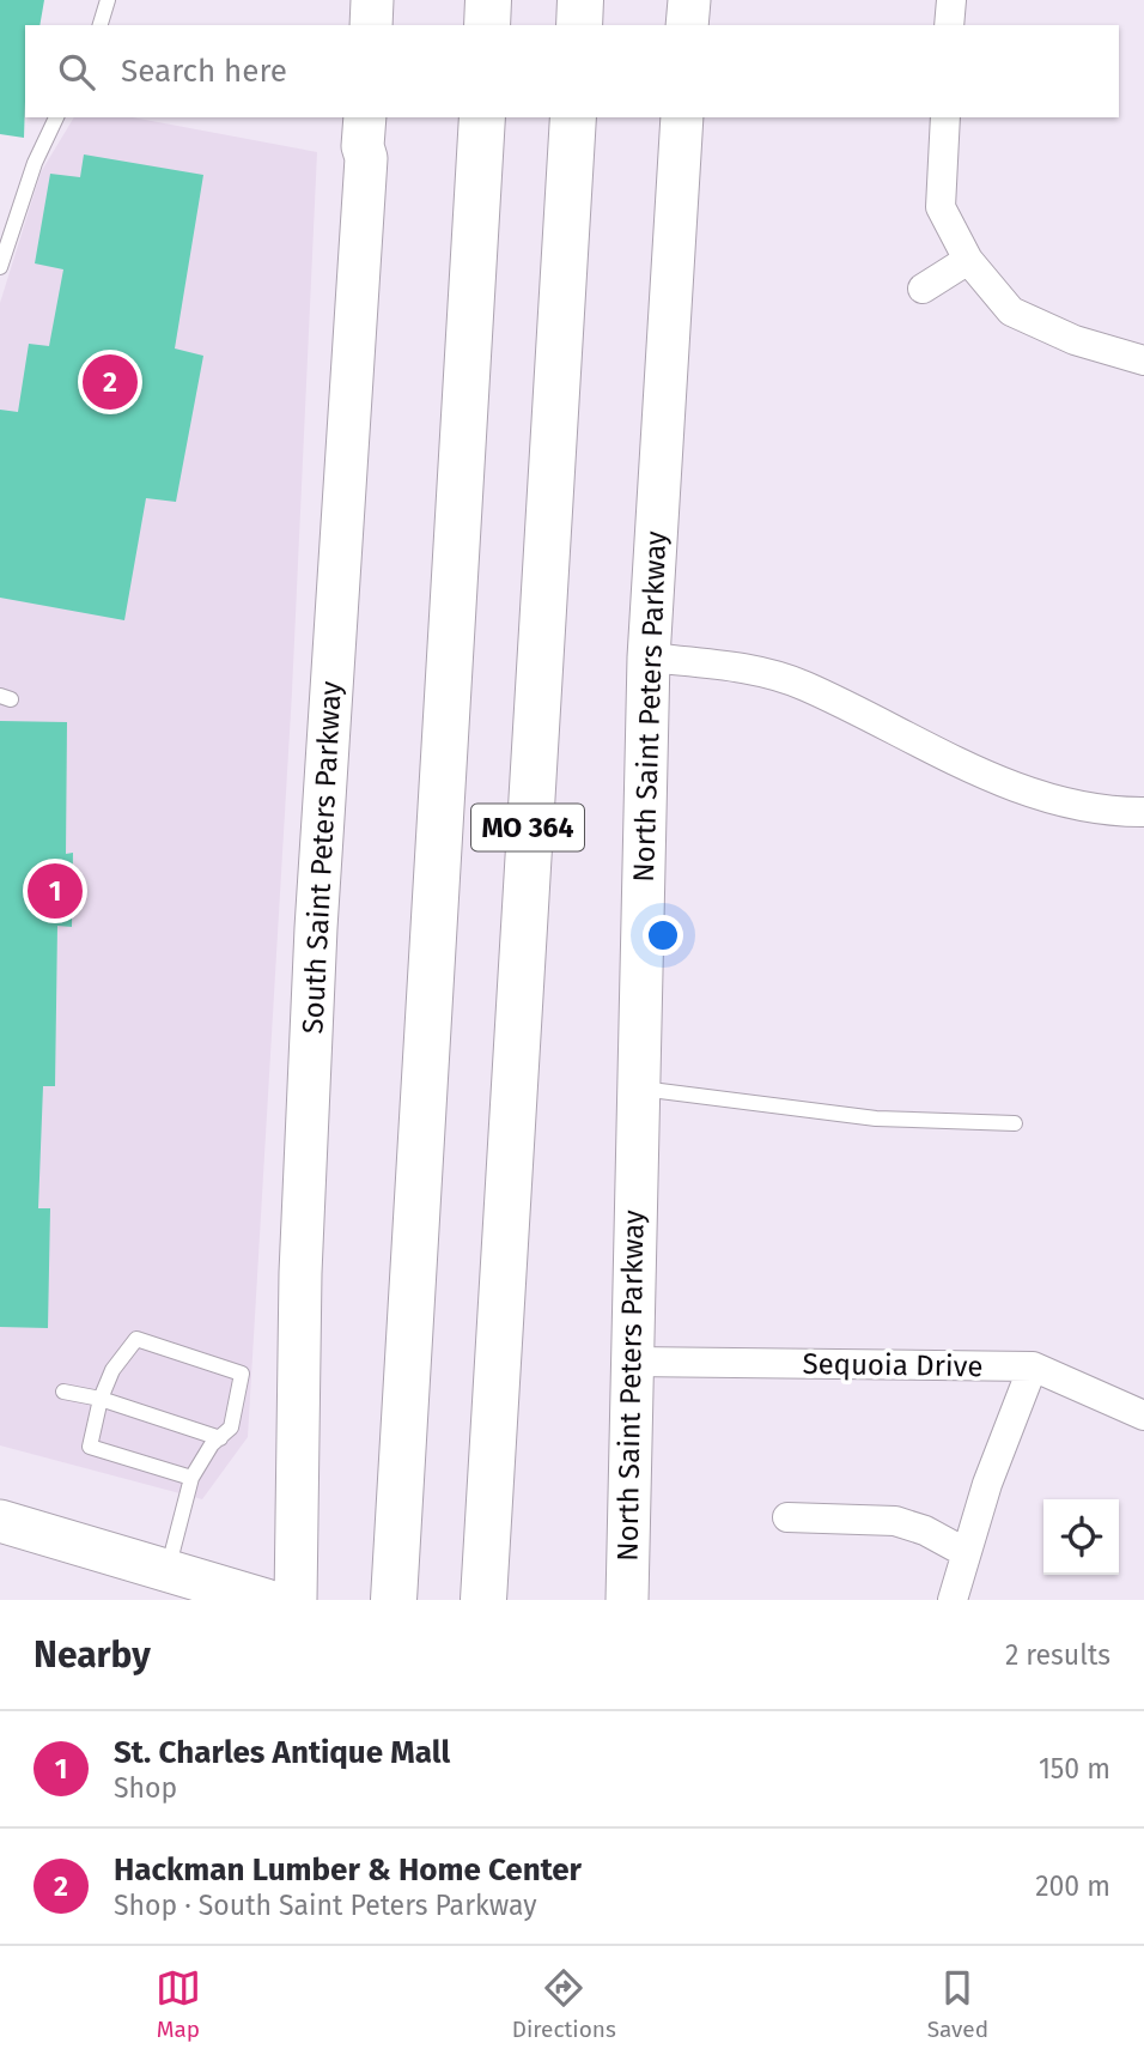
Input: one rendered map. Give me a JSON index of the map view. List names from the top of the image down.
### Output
{
  "streets": {
    "highway": ["MO 364"],
    "main road": ["North Saint Peters Parkway", "South Saint Peters Parkway"],
    "street": ["Sequoia Drive"]
  },
  "crossings": [
    ["North Saint Peters Parkway", "Sequoia Drive"]
  ],
  "page": {
    "search": "Search here",
    "pins": ["2", "1"],
    "heading": ["Nearby", "2 results"],
    "list": [
      {
        "mark": "1",
        "name": "St. Charles Antique Mall",
        "note": "Shop",
        "value": "150 m"
      },
      {
        "mark": "2",
        "name": "Hackman Lumber & Home Center",
        "note": "Shop · South Saint Peters Parkway",
        "value": "200 m"
      }
    ],
    "nav": ["Map", "Directions", "Saved"]
  }
}
